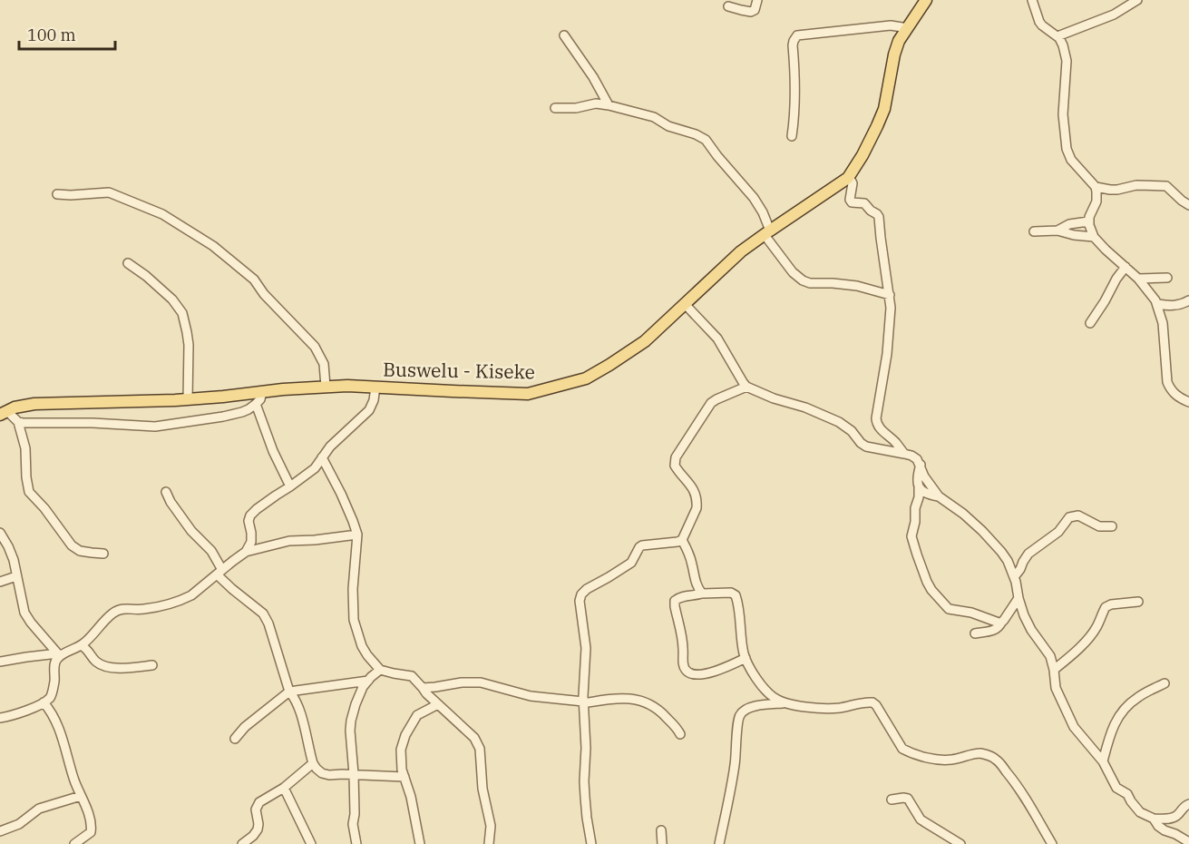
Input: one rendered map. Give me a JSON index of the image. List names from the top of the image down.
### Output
{
  "streets": {
    "main road": ["Buswelu - Kiseke"]
  },
  "scale_bar": "100 m"
}
